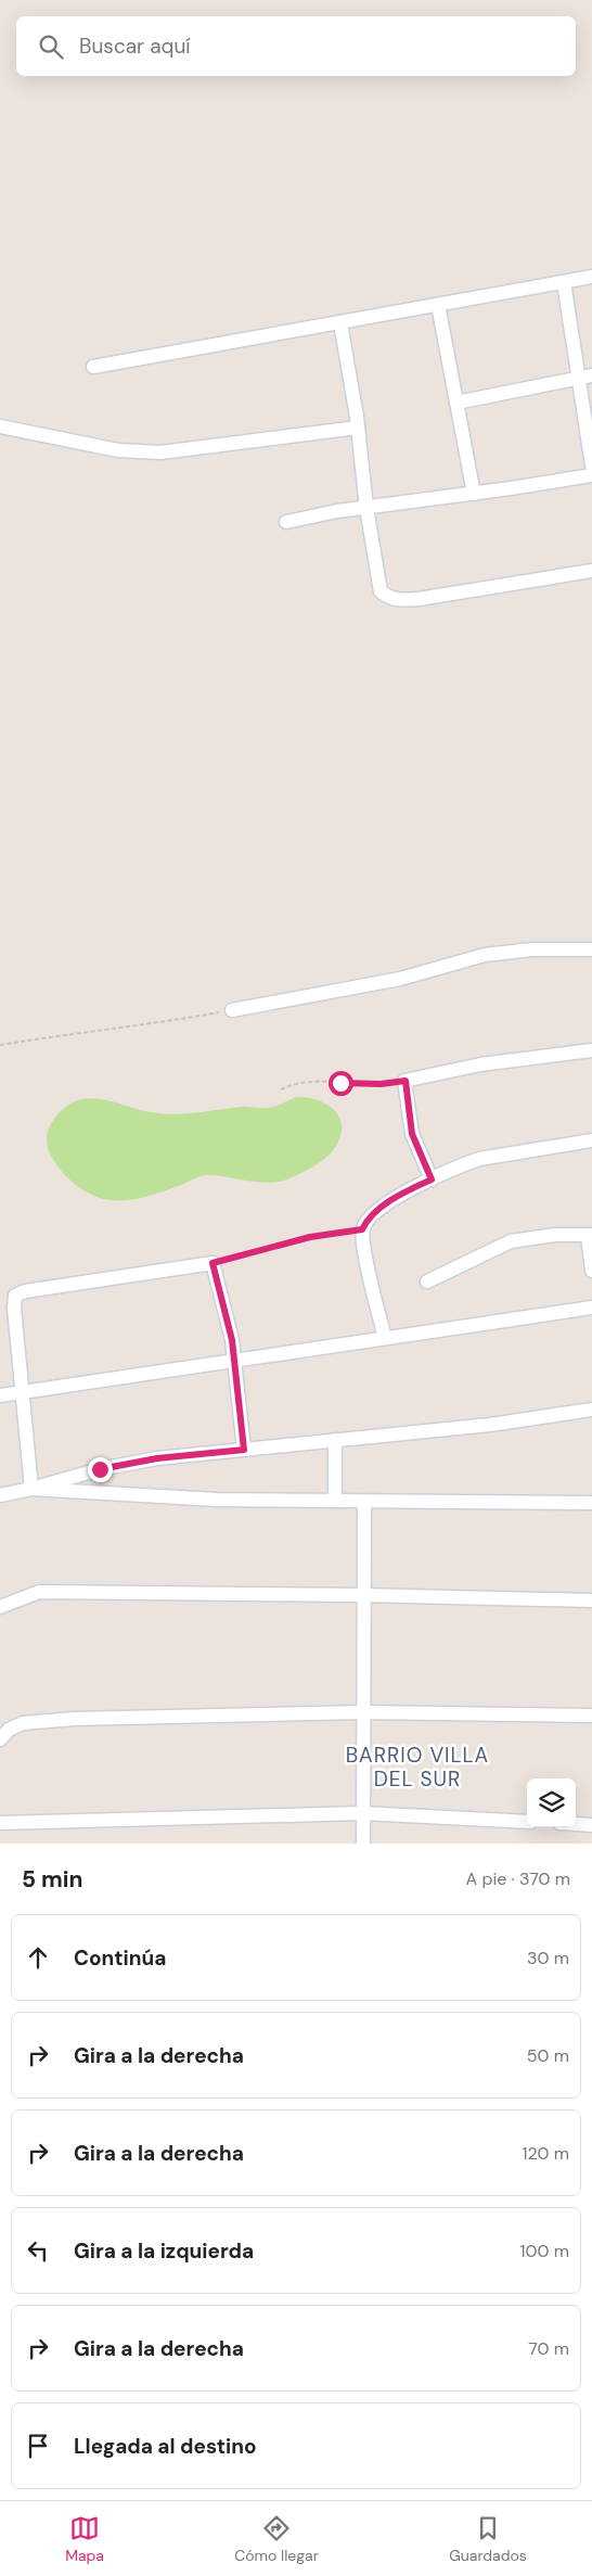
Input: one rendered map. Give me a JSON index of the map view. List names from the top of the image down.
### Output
{
  "districts": ["BARRIO VILLA DEL SUR"],
  "page": {
    "search": "Buscar aquí",
    "heading": ["5 min", "A pie · 370 m"],
    "list": [
      ["Continúa", "30 m"],
      ["Gira a la derecha", "50 m"],
      ["Gira a la derecha", "120 m"],
      ["Gira a la izquierda", "100 m"],
      ["Gira a la derecha", "70 m"],
      "Llegada al destino"
    ],
    "nav": ["Mapa", "Cómo llegar", "Guardados"]
  }
}
